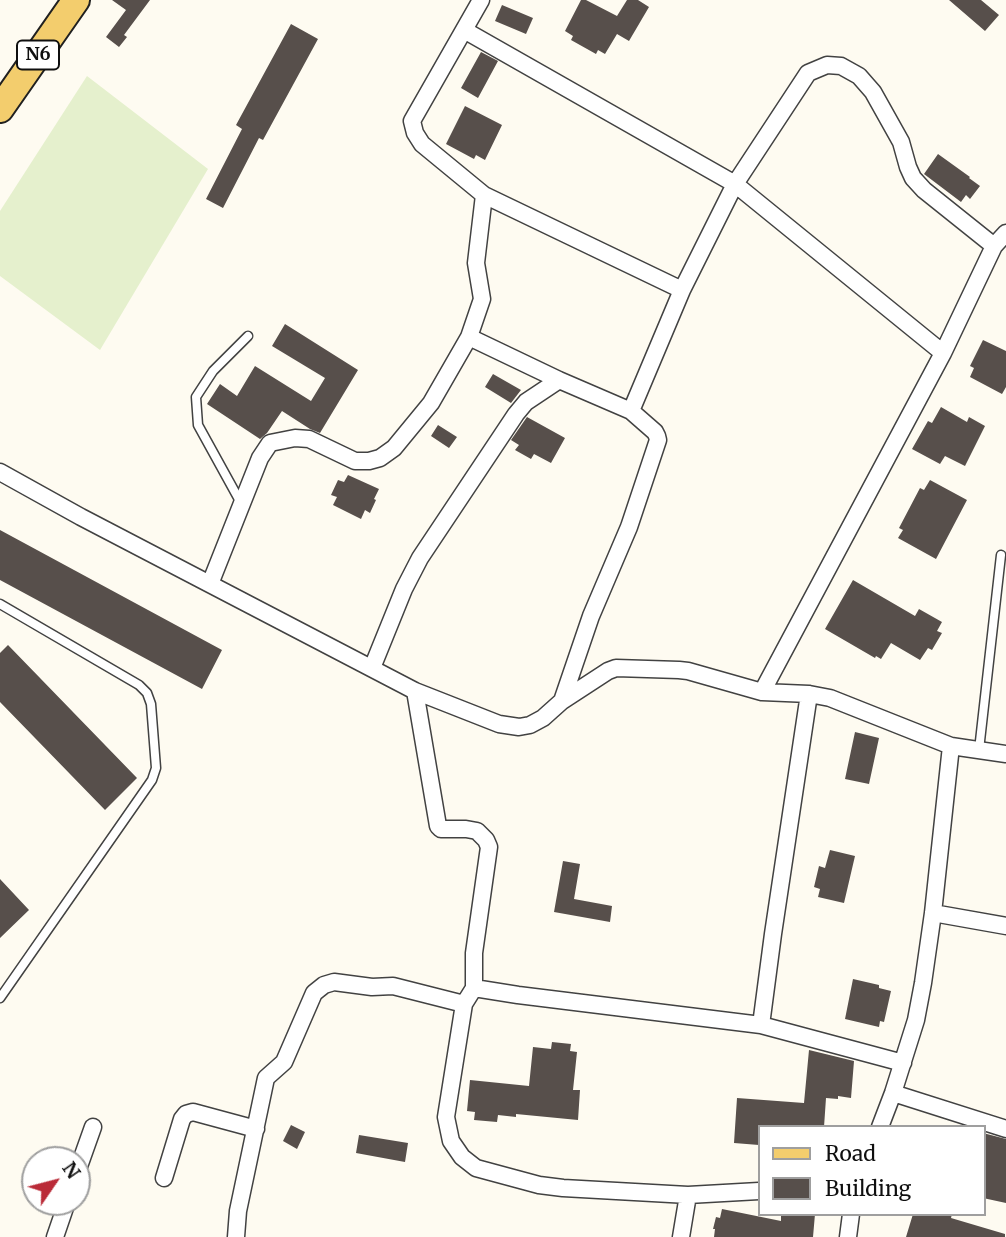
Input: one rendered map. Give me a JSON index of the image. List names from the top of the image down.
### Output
{
  "streets": {
    "main road": ["N6"]
  },
  "legend": ["Road", "Building"],
  "north": "top right"
}
